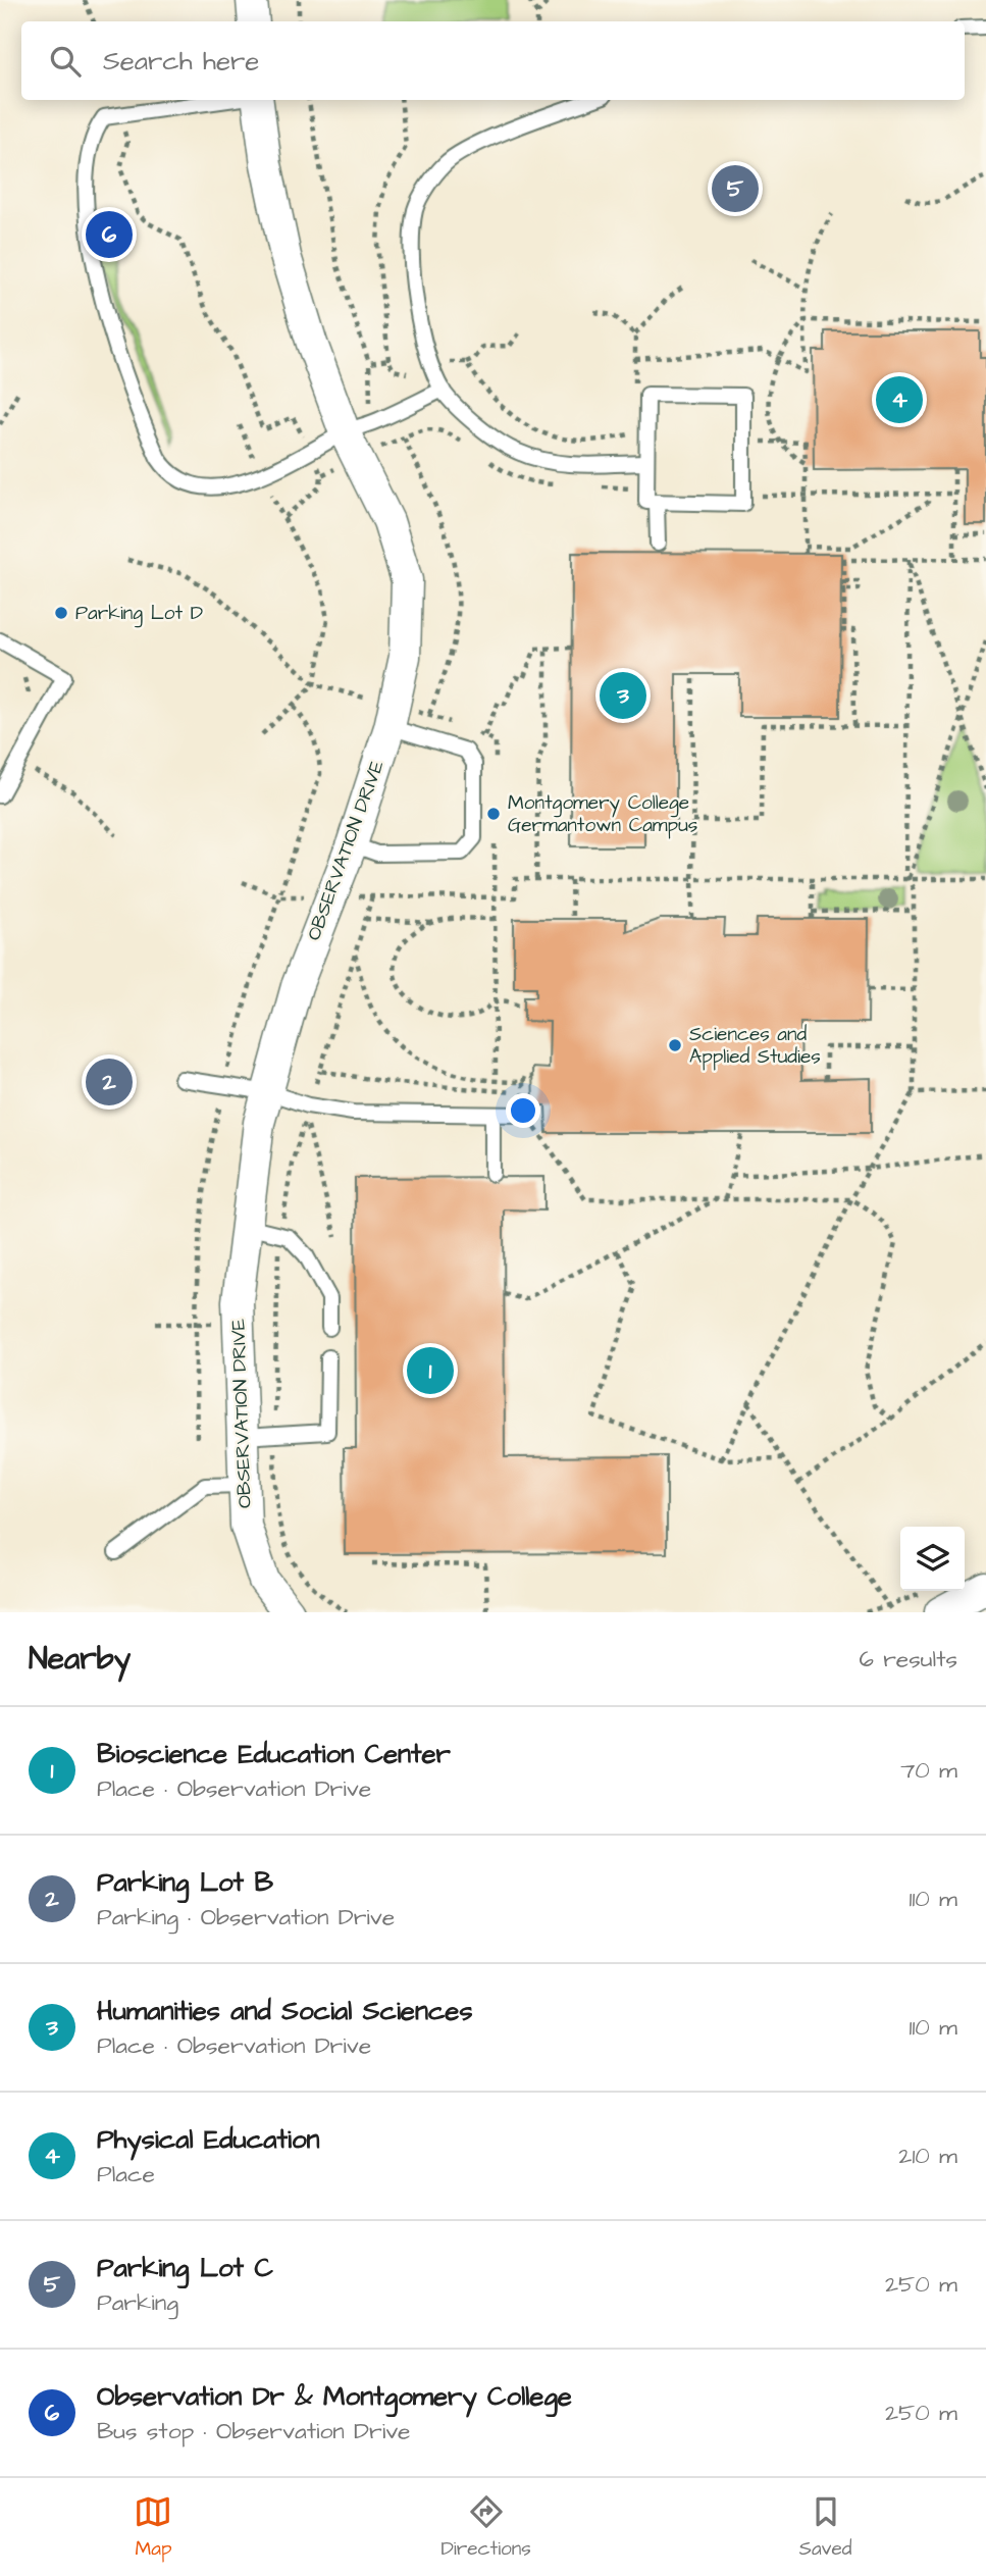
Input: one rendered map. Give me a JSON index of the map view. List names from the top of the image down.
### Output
{
  "streets": {
    "street": ["OBSERVATION DRIVE"]
  },
  "places": ["Parking Lot D", "Montgomery College Germantown Campus", "Sciences and Applied Studies"],
  "page": {
    "search": "Search here",
    "pins": [
      "5",
      "6",
      "4",
      "3",
      "2",
      "1"
    ],
    "heading": ["Nearby", "6 results"],
    "list": [
      {
        "mark": "1",
        "name": "Bioscience Education Center",
        "note": "Place · Observation Drive",
        "value": "70 m"
      },
      {
        "mark": "2",
        "name": "Parking Lot B",
        "note": "Parking · Observation Drive",
        "value": "110 m"
      },
      {
        "mark": "3",
        "name": "Humanities and Social Sciences",
        "note": "Place · Observation Drive",
        "value": "110 m"
      },
      {
        "mark": "4",
        "name": "Physical Education",
        "note": "Place",
        "value": "210 m"
      },
      {
        "mark": "5",
        "name": "Parking Lot C",
        "note": "Parking",
        "value": "250 m"
      },
      {
        "mark": "6",
        "name": "Observation Dr & Montgomery College",
        "note": "Bus stop · Observation Drive",
        "value": "250 m"
      }
    ],
    "nav": ["Map", "Directions", "Saved"]
  }
}
